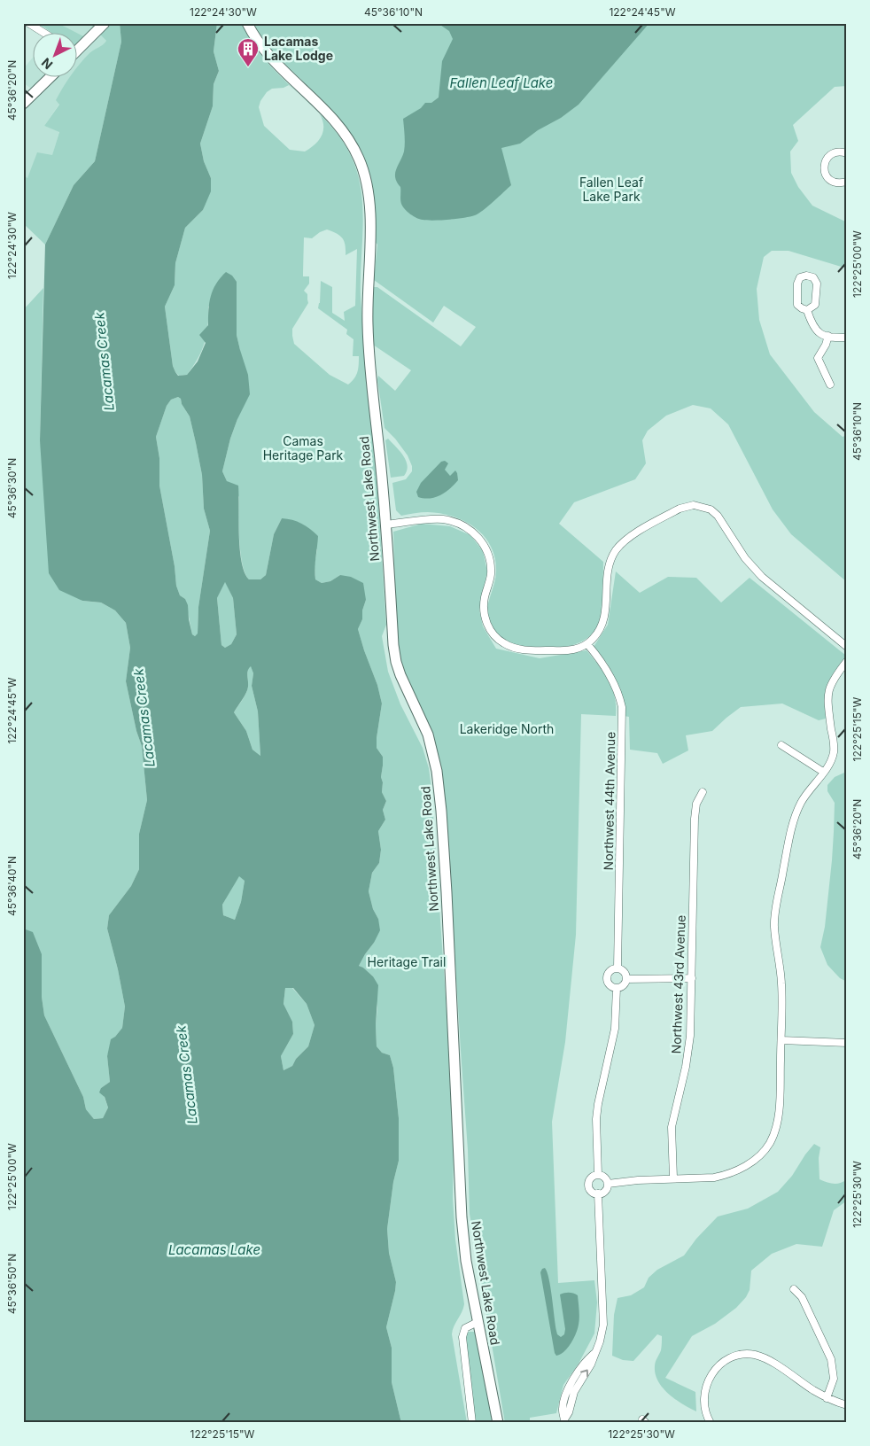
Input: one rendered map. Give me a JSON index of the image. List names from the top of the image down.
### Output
{
  "streets": {
    "main road": ["Northwest Lake Road"],
    "street": ["Northwest 44th Avenue", "Northwest 43rd Avenue"]
  },
  "water": ["Fallen Leaf Lake", "Lacamas Creek", "Lacamas Lake"],
  "parks": [
    "Fallen Leaf Lake Park",
    "Camas Heritage Park",
    "Lakeridge North",
    "Heritage Trail"
  ],
  "places": {
    "building": ["Lacamas Lake Lodge"]
  },
  "north": "bottom left",
  "coordinates": [
    "122°24'30\"W",
    "45°36'10\"N",
    "122°24'45\"W",
    "45°36'20\"N",
    "122°25'00\"W",
    "45°36'30\"N",
    "122°25'15\"W",
    "45°36'40\"N",
    "122°25'30\"W",
    "45°36'50\"N"
  ]
}
